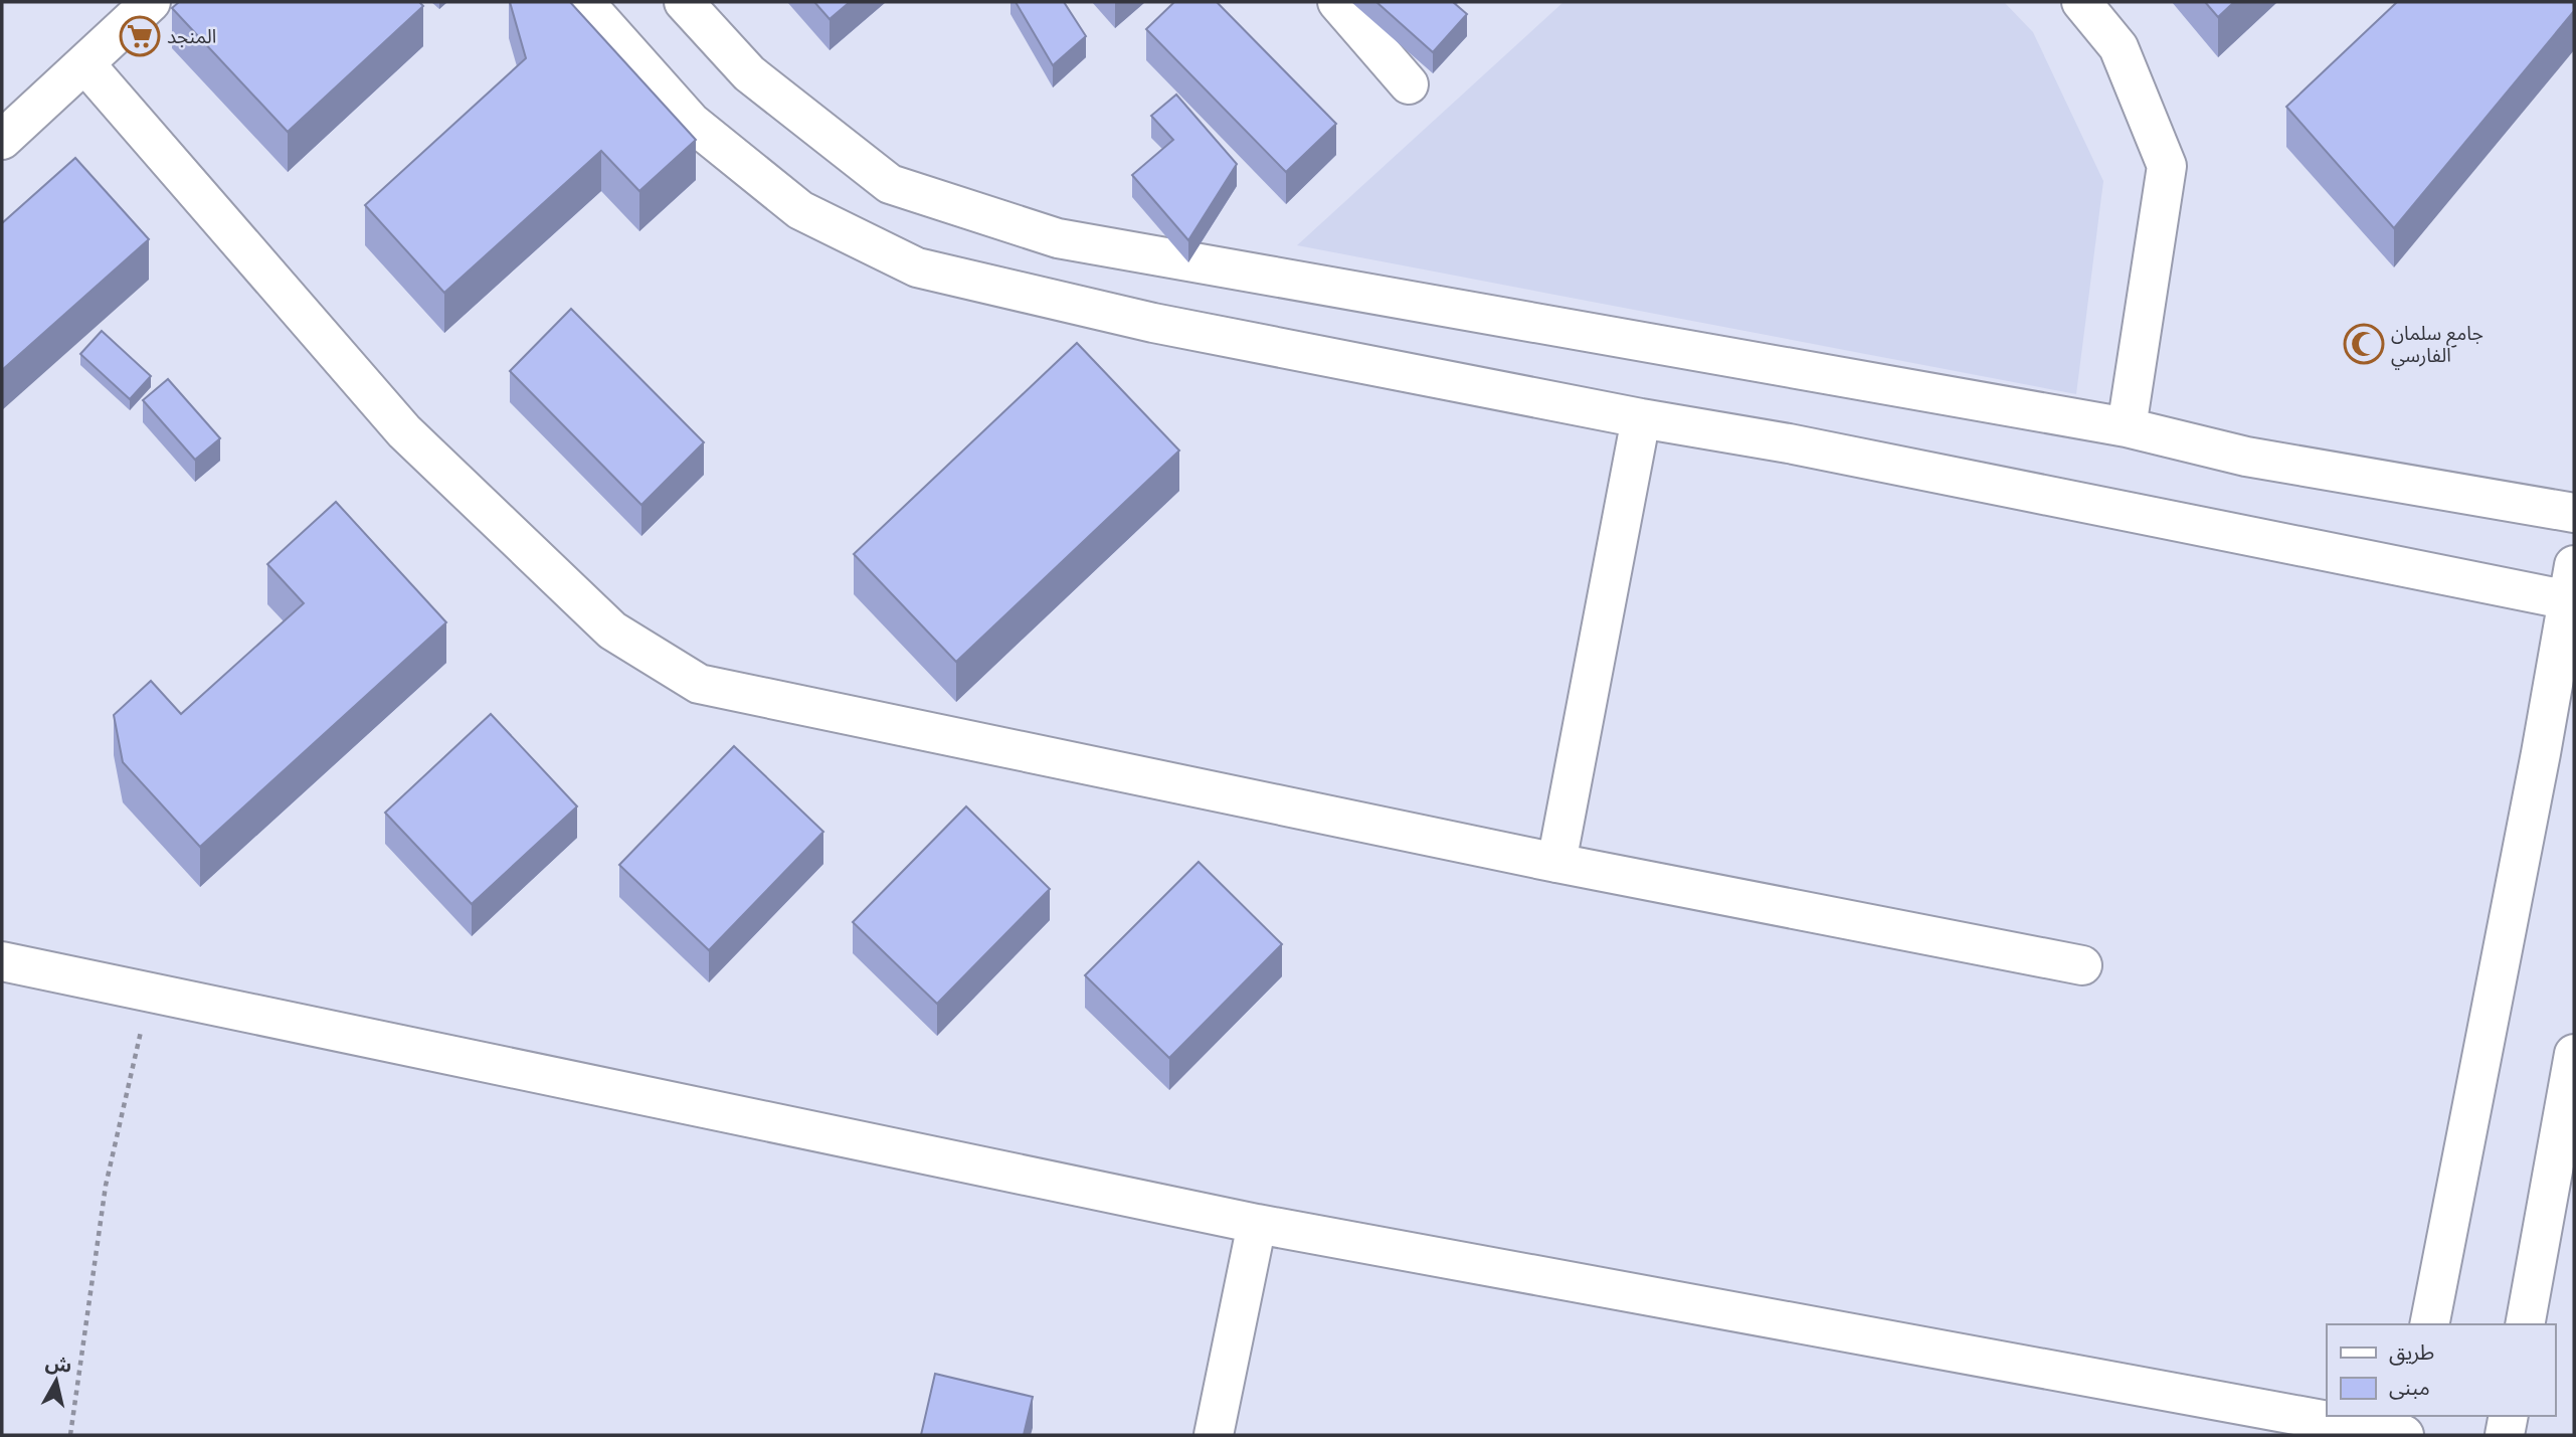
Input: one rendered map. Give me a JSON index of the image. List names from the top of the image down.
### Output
{
  "places": {
    "supermarket": ["المنجد"],
    "mosque": ["جامع سلمان الفارسي"]
  },
  "legend": ["طريق", "مبنى"],
  "north": "top"
}
